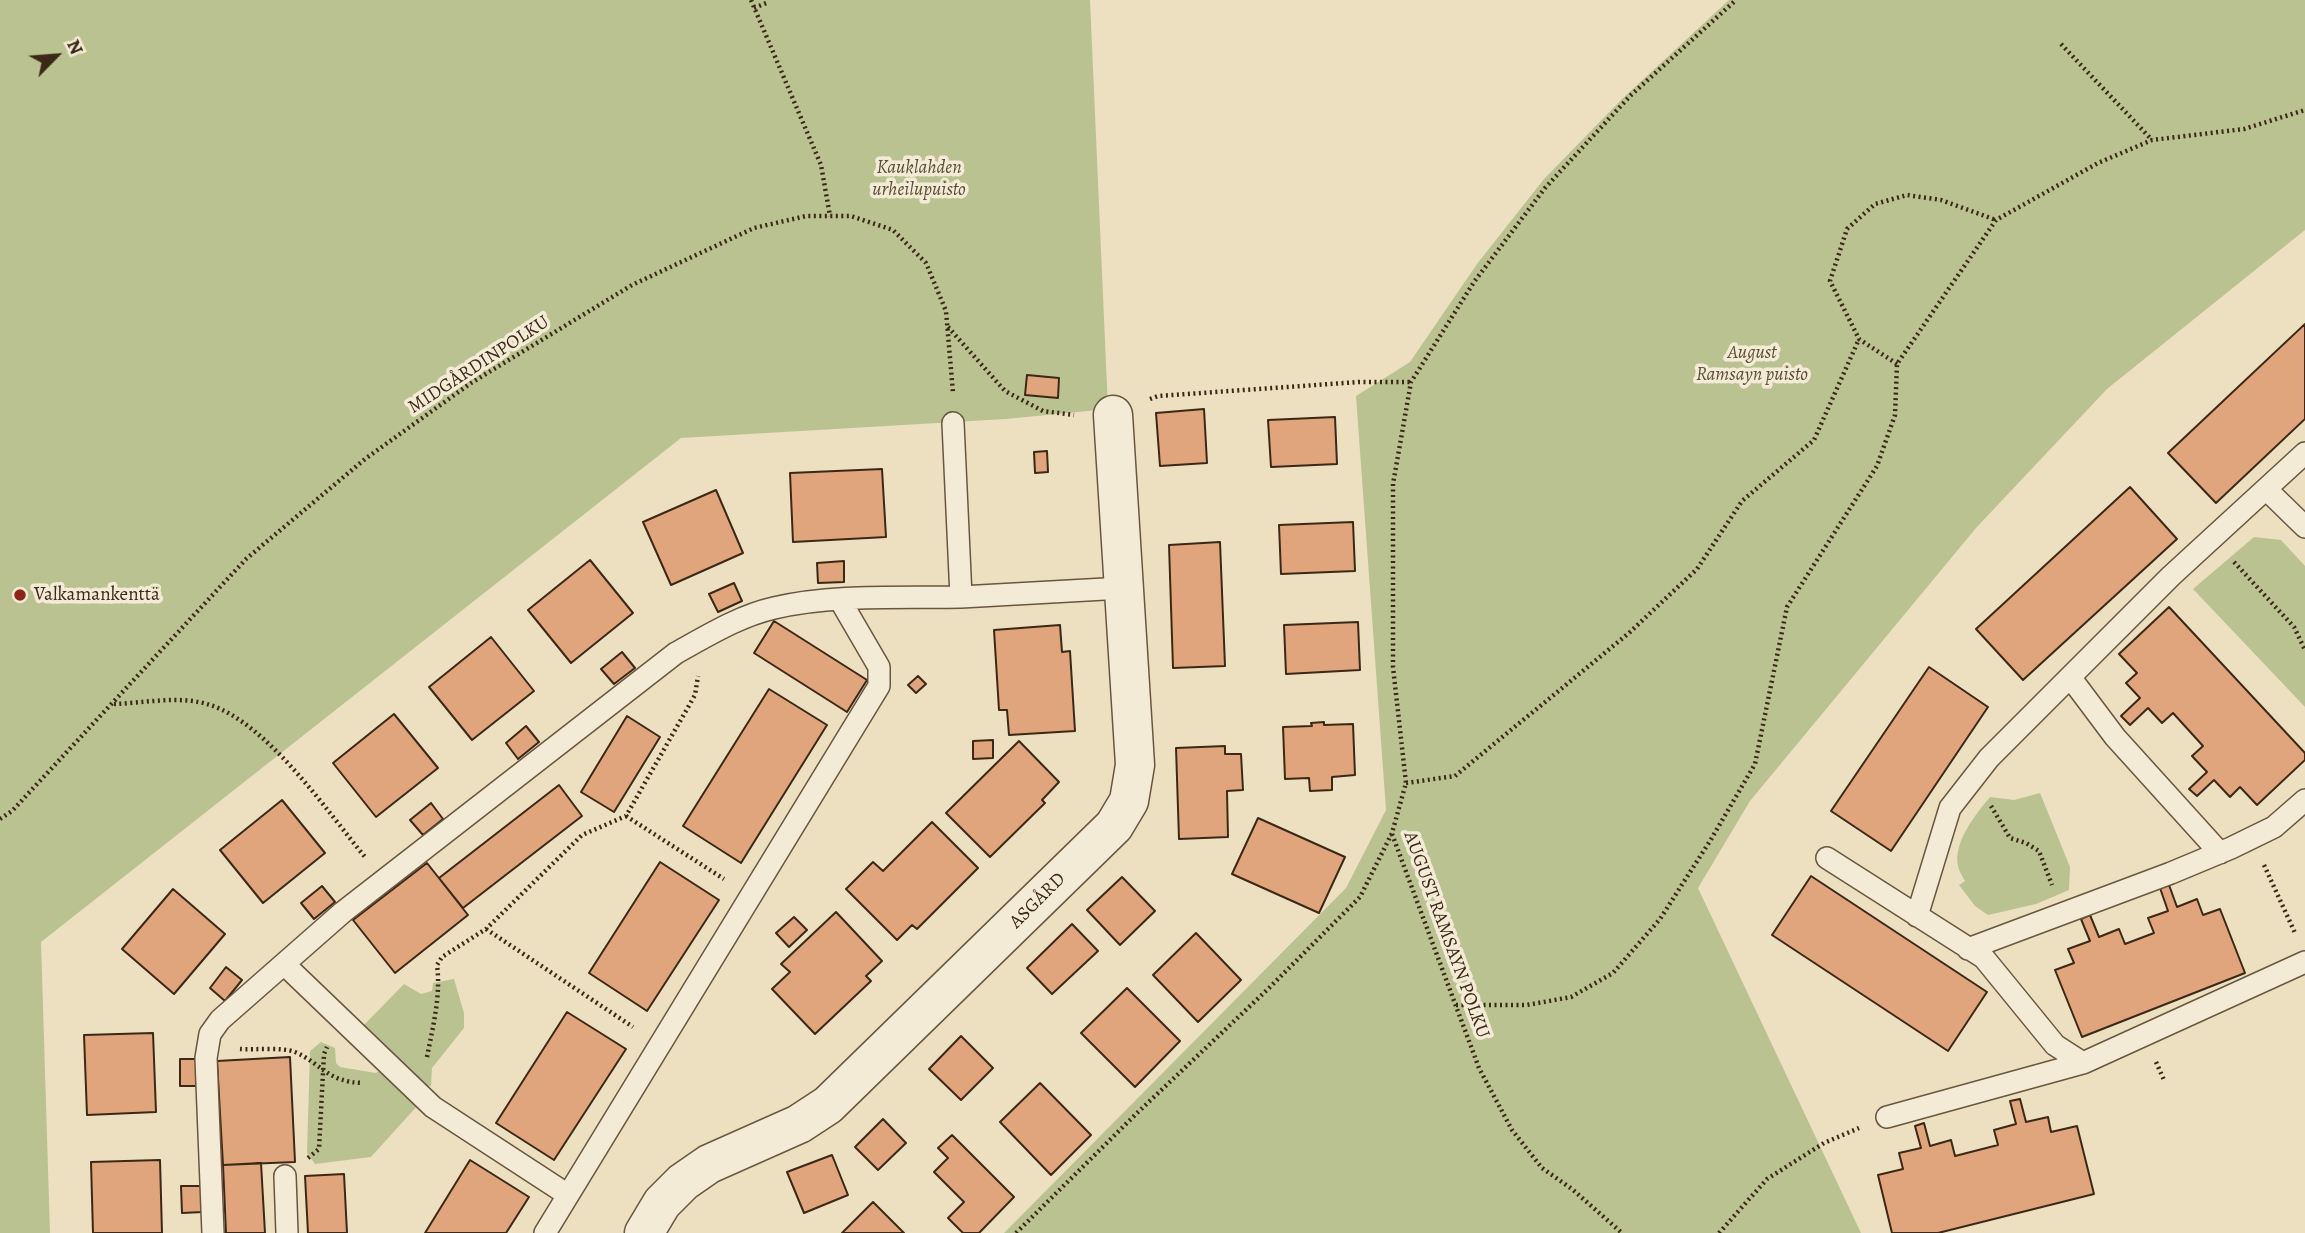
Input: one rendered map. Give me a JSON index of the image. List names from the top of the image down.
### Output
{
  "streets": {
    "street": ["ASGÅRD"],
    "path": ["MIDGÅRDINPOLKU", "AUGUST RAMSAYN POLKU"]
  },
  "parks": ["Kauklahden urheilupuisto", "August Ramsayn puisto"],
  "places": ["Valkamankenttä"],
  "north": "top right"
}
